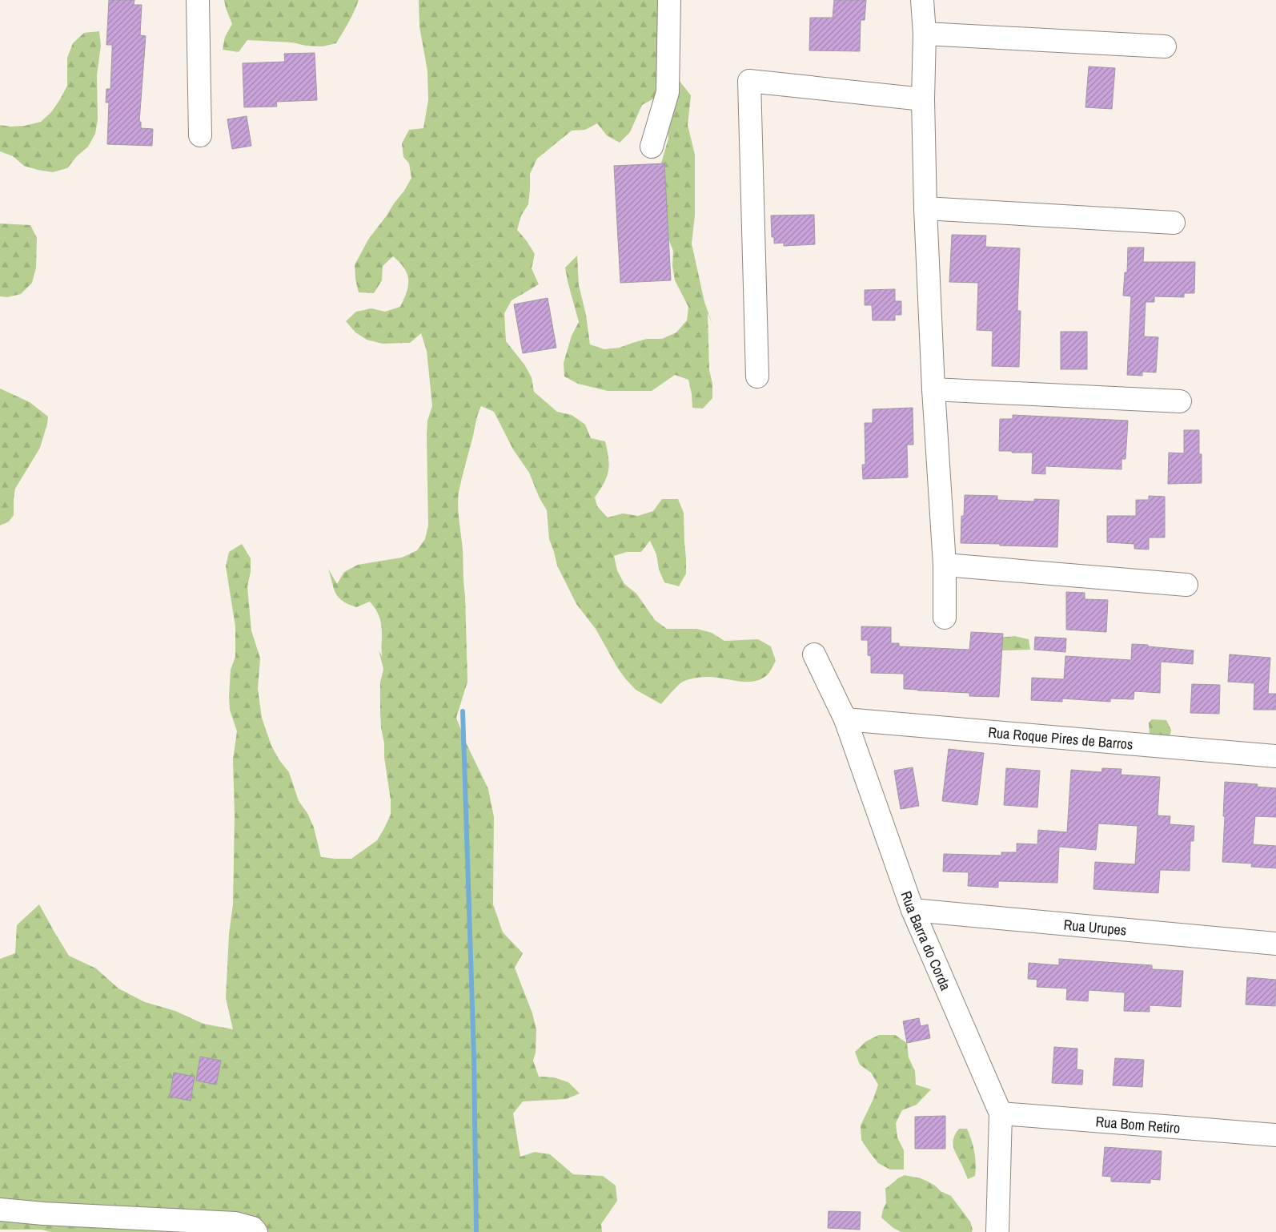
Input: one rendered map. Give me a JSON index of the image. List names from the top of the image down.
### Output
{
  "streets": {
    "street": [
      "Rua Roque Pires de Barros",
      "Rua Urupes",
      "Rua Barra do Corda",
      "Rua Bom Retiro"
    ]
  },
  "crossings": [
    ["Rua Roque Pires de Barros", "Rua Barra do Corda"],
    ["Rua Urupes", "Rua Barra do Corda"],
    ["Rua Barra do Corda", "Rua Bom Retiro"]
  ]
}
